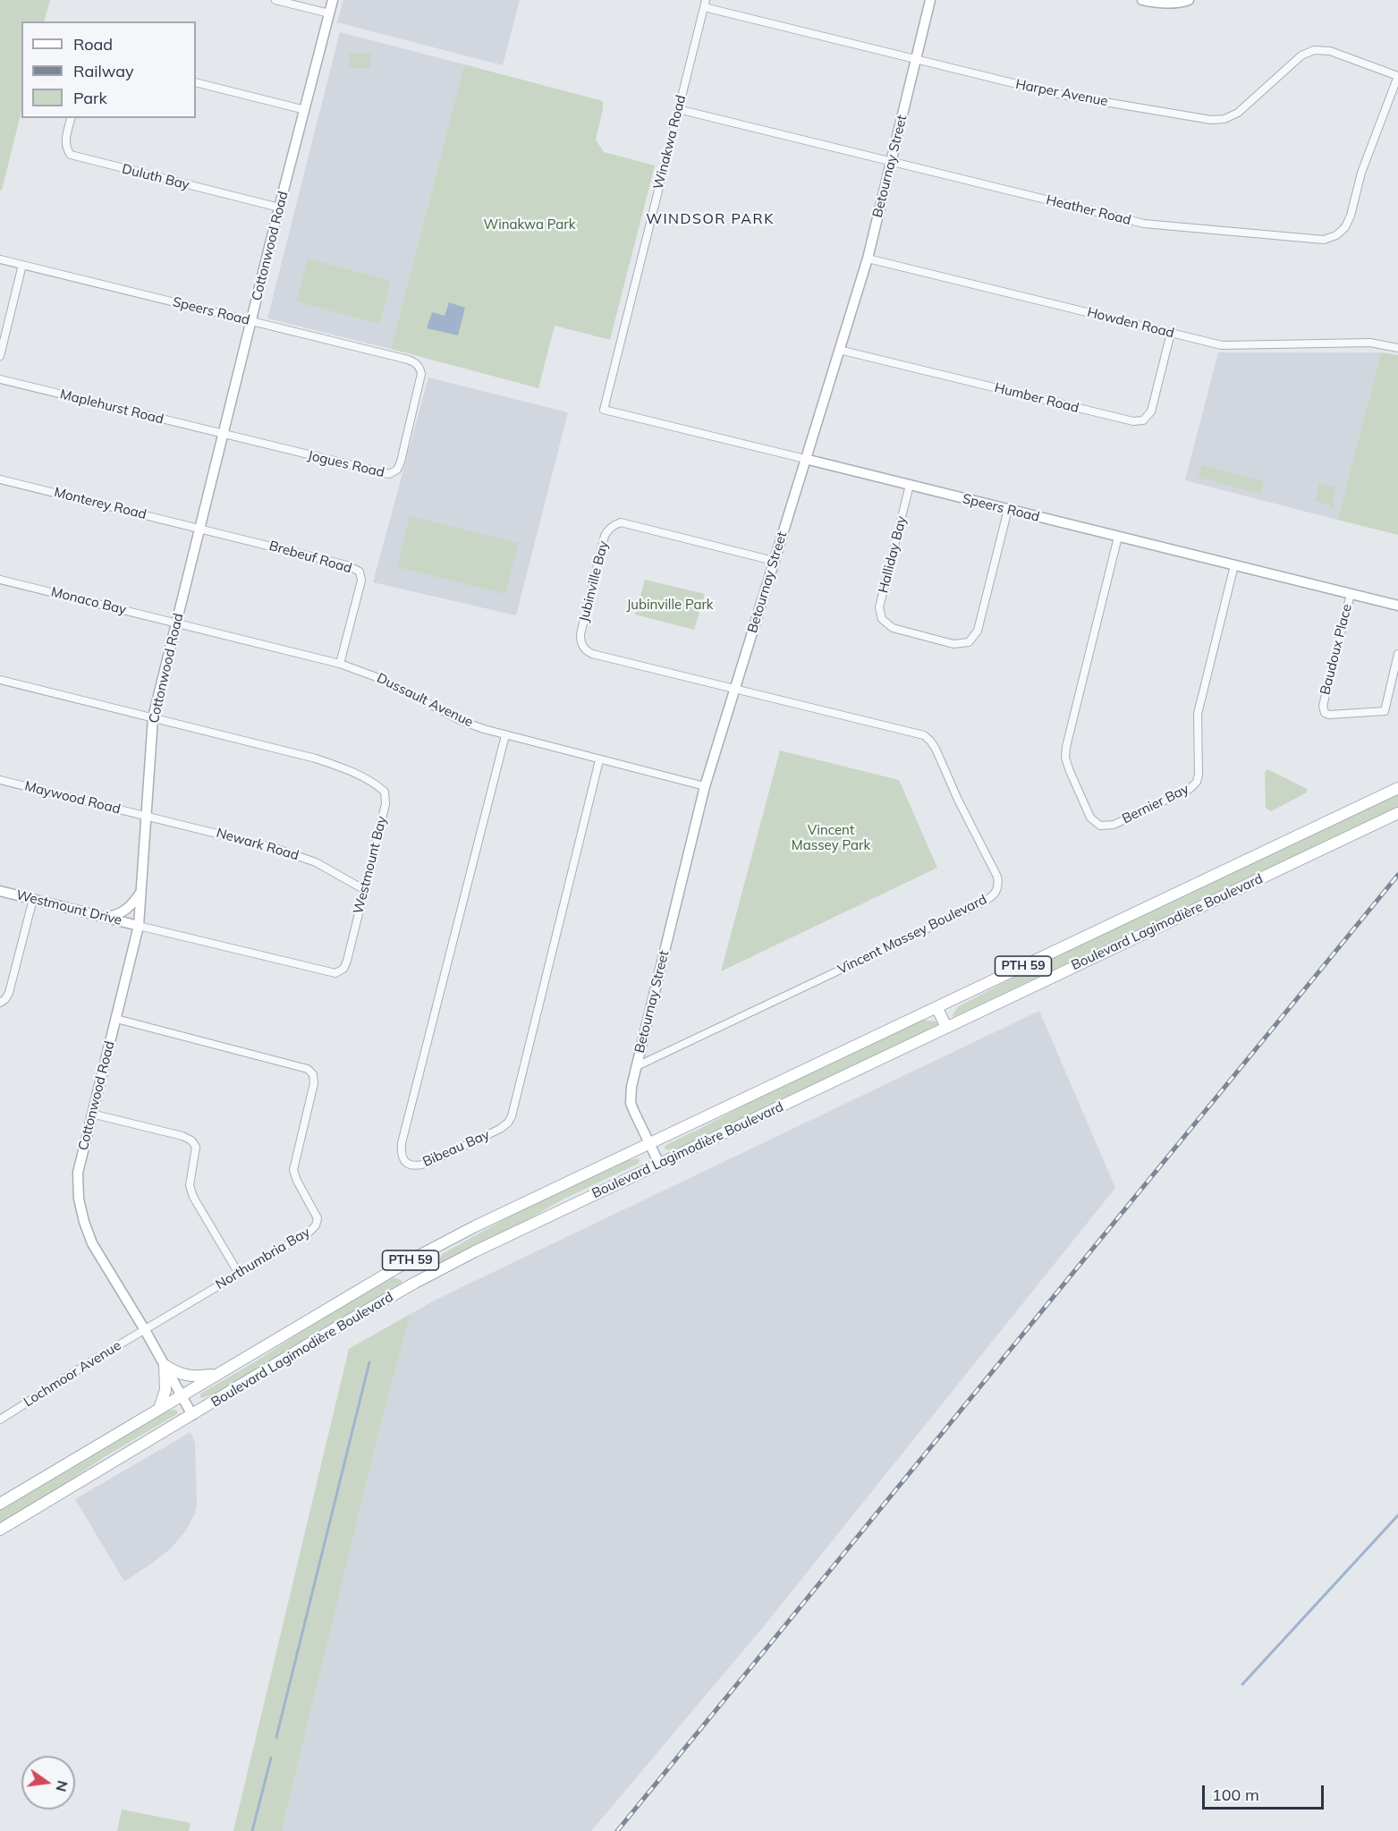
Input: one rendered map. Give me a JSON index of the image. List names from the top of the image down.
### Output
{
  "streets": {
    "main road": ["Boulevard Lagimodière Boulevard", "PTH 59"],
    "street": [
      "Harper Avenue",
      "Winakwa Road",
      "Betournay Street",
      "Duluth Bay",
      "Heather Road",
      "Cottonwood Road",
      "Speers Road",
      "Howden Road",
      "Humber Road",
      "Maplehurst Road",
      "Jogues Road",
      "Monterey Road",
      "Halliday Bay",
      "Brebeuf Road",
      "Jubinville Bay",
      "Monaco Bay",
      "Baudoux Place",
      "Dussault Avenue",
      "Maywood Road",
      "Bernier Bay",
      "Newark Road",
      "Westmount Bay",
      "Westmount Drive",
      "Vincent Massey Boulevard",
      "Bibeau Bay",
      "Northumbria Bay",
      "Lochmoor Avenue"
    ]
  },
  "crossings": [
    ["Harper Avenue", "Winakwa Road"],
    ["Harper Avenue", "Betournay Street"],
    ["Harper Avenue", "Heather Road"],
    ["Winakwa Road", "Heather Road"],
    ["Winakwa Road", "Speers Road"],
    ["Betournay Street", "Heather Road"],
    ["Betournay Street", "Speers Road"],
    ["Betournay Street", "Howden Road"],
    ["Betournay Street", "Humber Road"],
    ["Betournay Street", "Jubinville Bay"],
    ["Betournay Street", "Dussault Avenue"],
    ["Betournay Street", "Boulevard Lagimodière Boulevard"],
    ["Betournay Street", "Vincent Massey Boulevard"],
    ["Duluth Bay", "Cottonwood Road"],
    ["Cottonwood Road", "Speers Road"],
    ["Cottonwood Road", "Maplehurst Road"],
    ["Cottonwood Road", "Jogues Road"],
    ["Cottonwood Road", "Monterey Road"],
    ["Cottonwood Road", "Brebeuf Road"],
    ["Cottonwood Road", "Monaco Bay"],
    ["Cottonwood Road", "Dussault Avenue"],
    ["Cottonwood Road", "Maywood Road"],
    ["Cottonwood Road", "Newark Road"],
    ["Cottonwood Road", "Westmount Bay"],
    ["Cottonwood Road", "Westmount Drive"],
    ["Cottonwood Road", "Boulevard Lagimodière Boulevard"],
    ["Cottonwood Road", "Northumbria Bay"],
    ["Cottonwood Road", "Lochmoor Avenue"],
    ["Speers Road", "Jogues Road"],
    ["Speers Road", "Halliday Bay"],
    ["Speers Road", "Baudoux Place"],
    ["Speers Road", "Bernier Bay"],
    ["Howden Road", "Humber Road"],
    ["Maplehurst Road", "Jogues Road"],
    ["Monterey Road", "Brebeuf Road"],
    ["Brebeuf Road", "Dussault Avenue"],
    ["Jubinville Bay", "Vincent Massey Boulevard"],
    ["Monaco Bay", "Dussault Avenue"],
    ["Dussault Avenue", "Bibeau Bay"],
    ["Maywood Road", "Newark Road"],
    ["Newark Road", "Westmount Bay"],
    ["Westmount Bay", "Westmount Drive"],
    ["Northumbria Bay", "Lochmoor Avenue"]
  ],
  "districts": ["WINDSOR PARK"],
  "parks": ["Winakwa Park", "Jubinville Park", "Vincent Massey Park"],
  "legend": ["Road", "Railway", "Park"],
  "scale_bar": "100 m",
  "north": "right"
}
